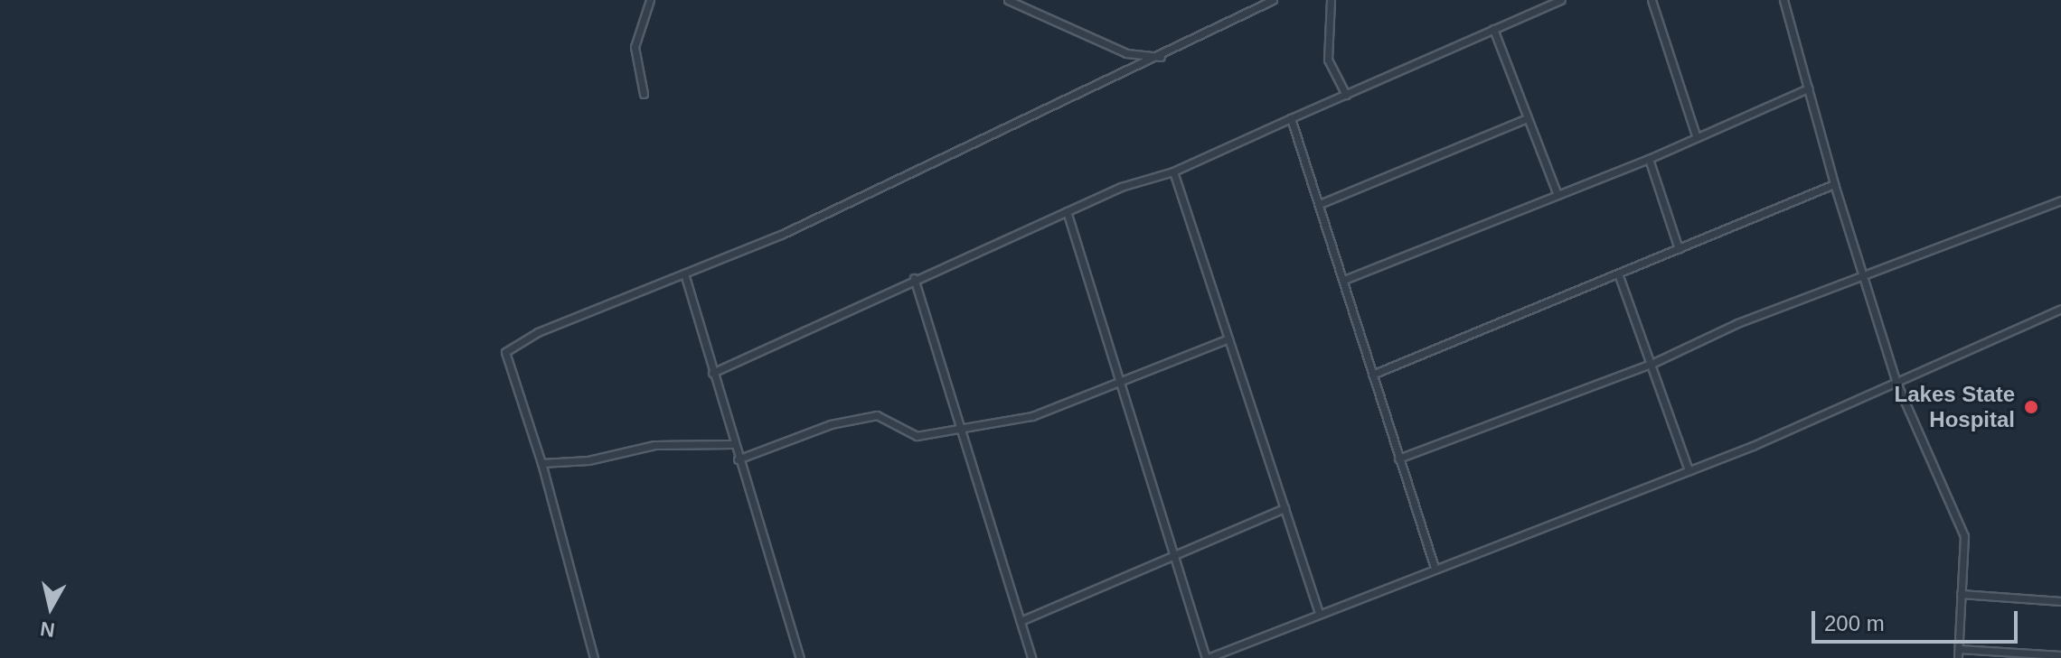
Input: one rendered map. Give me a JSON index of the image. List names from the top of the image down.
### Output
{
  "places": ["Lakes State Hospital"],
  "scale_bar": "200 m",
  "north": "bottom"
}
